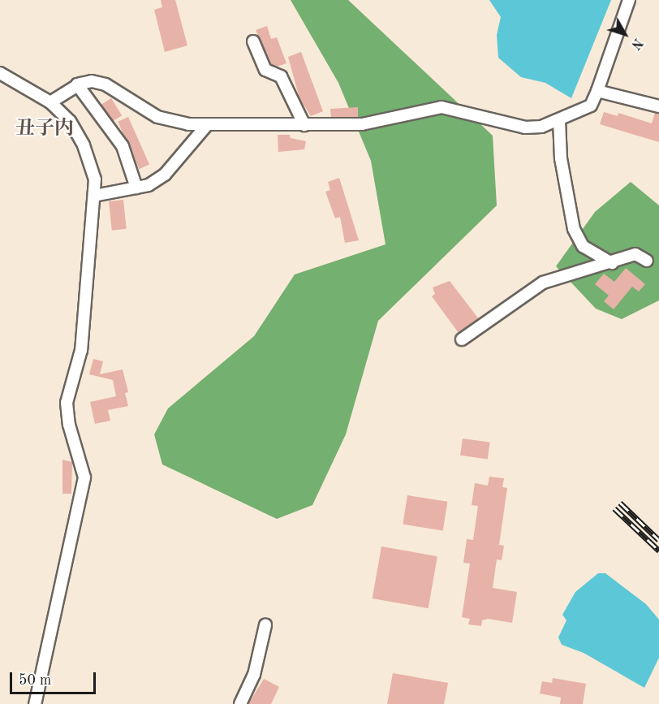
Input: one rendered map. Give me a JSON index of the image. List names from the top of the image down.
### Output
{
  "districts": ["丑子内"],
  "scale_bar": "50 m",
  "north": "bottom right"
}
